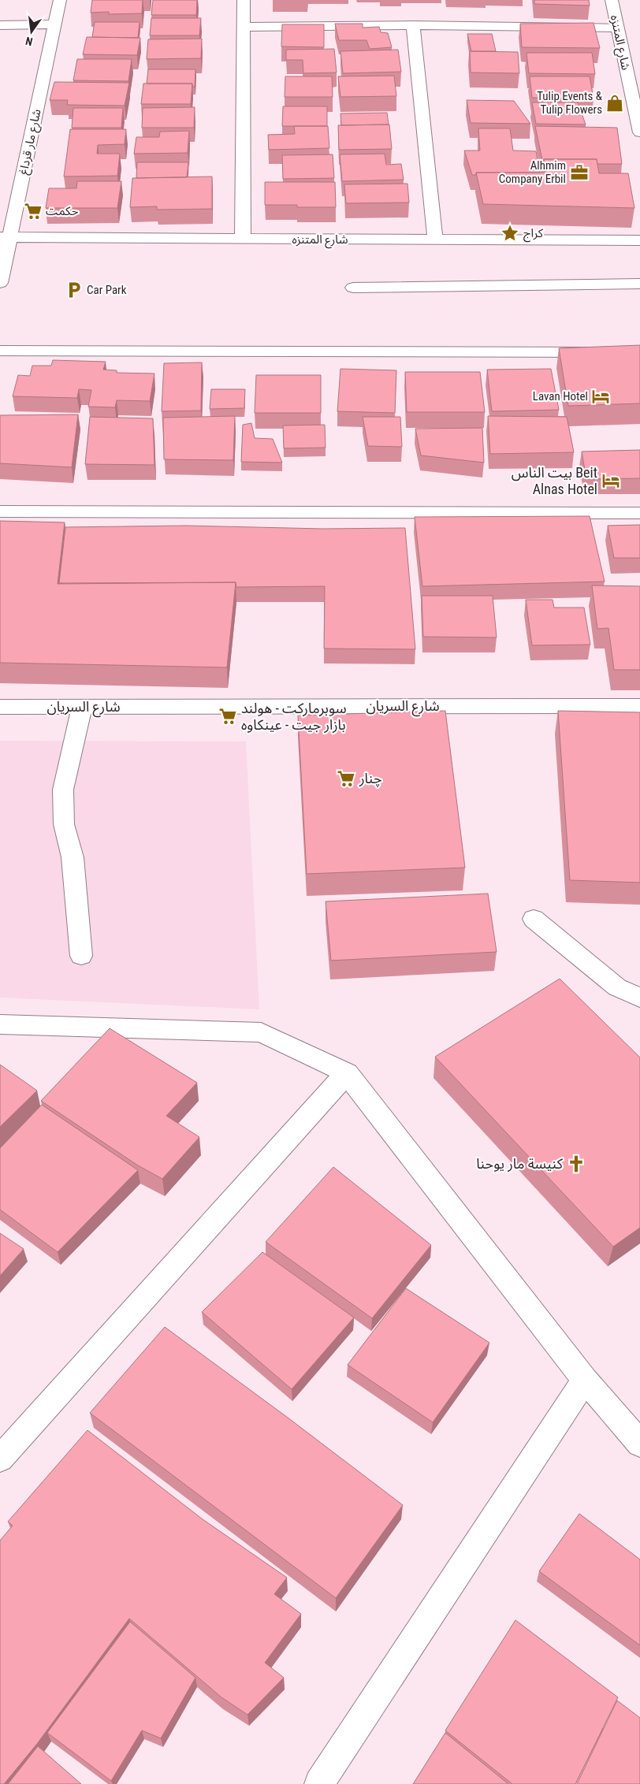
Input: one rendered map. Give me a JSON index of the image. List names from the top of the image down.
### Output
{
  "streets": {
    "street": ["شارع المتنزه", "شارع مار قرداغ", "شارع السريان"]
  },
  "crossings": [
    ["شارع المتنزه", "شارع مار قرداغ"]
  ],
  "places": {
    "shop": ["Tulip Events & Tulip Flowers"],
    "office": ["Alhmim Company Erbil"],
    "supermarket": ["حكمت", "سوبرماركت - هولند بازار جيت - عينكاوه", "چنار"],
    "place": ["كراج"],
    "parking": ["Car Park"],
    "hotel": ["Lavan Hotel", "بيت الناس Beit Alnas Hotel"],
    "church": ["كنيسة مار يوحنا"]
  },
  "north": "bottom"
}
